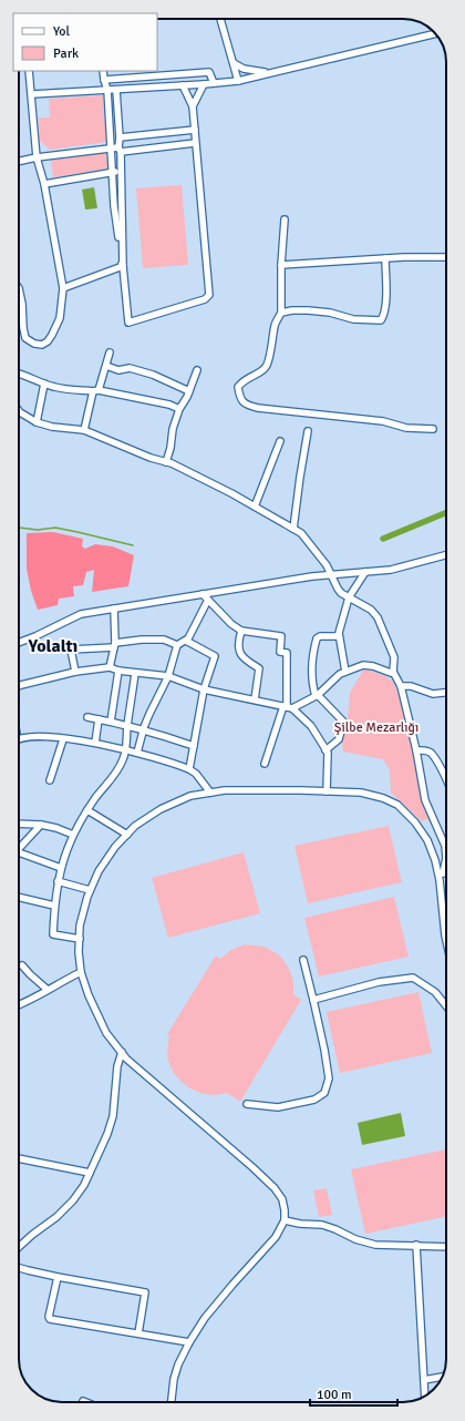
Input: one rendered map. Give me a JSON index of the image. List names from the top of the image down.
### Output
{
  "districts": ["Yolaltı"],
  "parks": ["Şilbe Mezarlığı"],
  "legend": ["Yol", "Park"],
  "scale_bar": "100 m"
}
